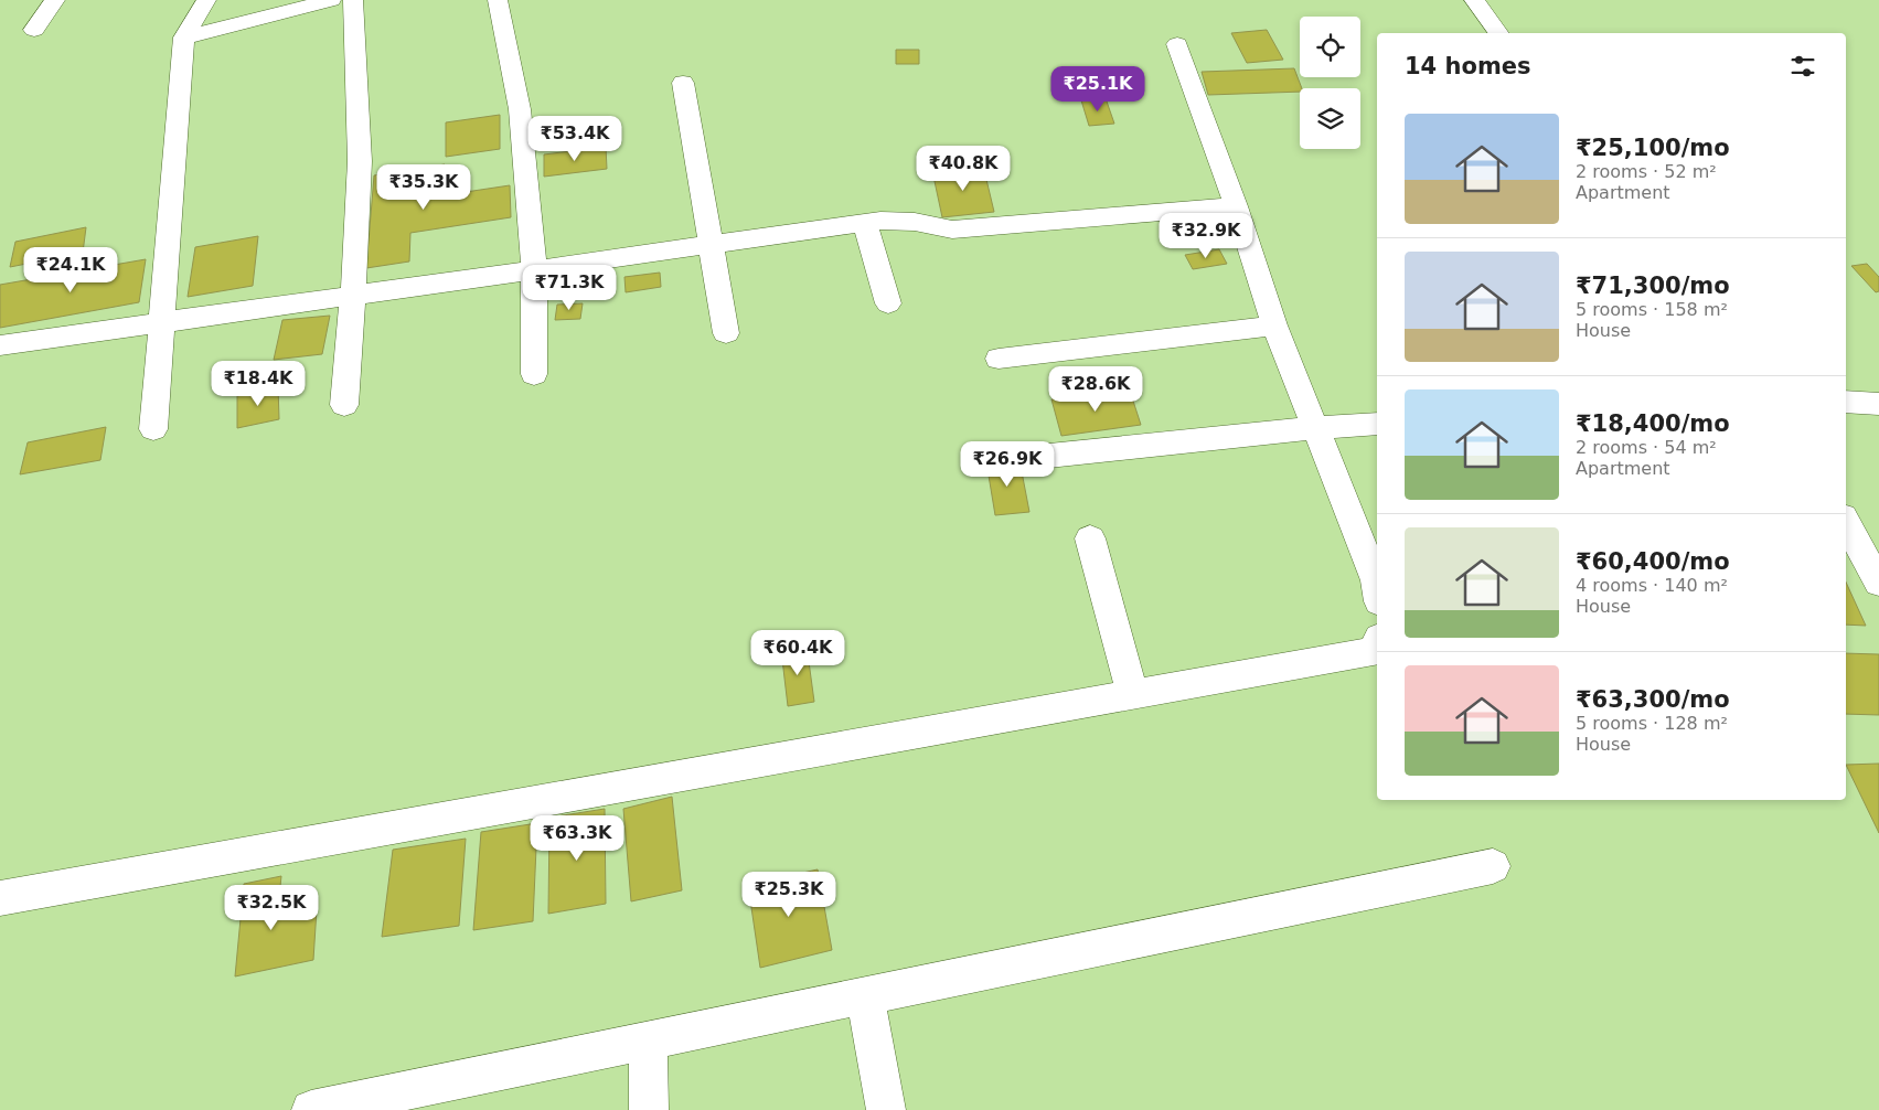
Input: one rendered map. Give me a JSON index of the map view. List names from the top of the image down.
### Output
{
  "page": {
    "heading": "14 homes",
    "price": [
      "₹25.1K",
      "₹53.4K",
      "₹40.8K",
      "₹35.3K",
      "₹32.9K",
      "₹24.1K",
      "₹71.3K",
      "₹18.4K",
      "₹28.6K",
      "₹26.9K",
      "₹60.4K",
      "₹63.3K",
      "₹25.3K",
      "₹32.5K"
    ],
    "list": [
      {
        "name": "₹25,100/mo",
        "note": "2 rooms · 52 m² · Apartment"
      },
      {
        "name": "₹71,300/mo",
        "note": "5 rooms · 158 m² · House"
      },
      {
        "name": "₹18,400/mo",
        "note": "2 rooms · 54 m² · Apartment"
      },
      {
        "name": "₹60,400/mo",
        "note": "4 rooms · 140 m² · House"
      },
      {
        "name": "₹63,300/mo",
        "note": "5 rooms · 128 m² · House"
      }
    ]
  }
}
